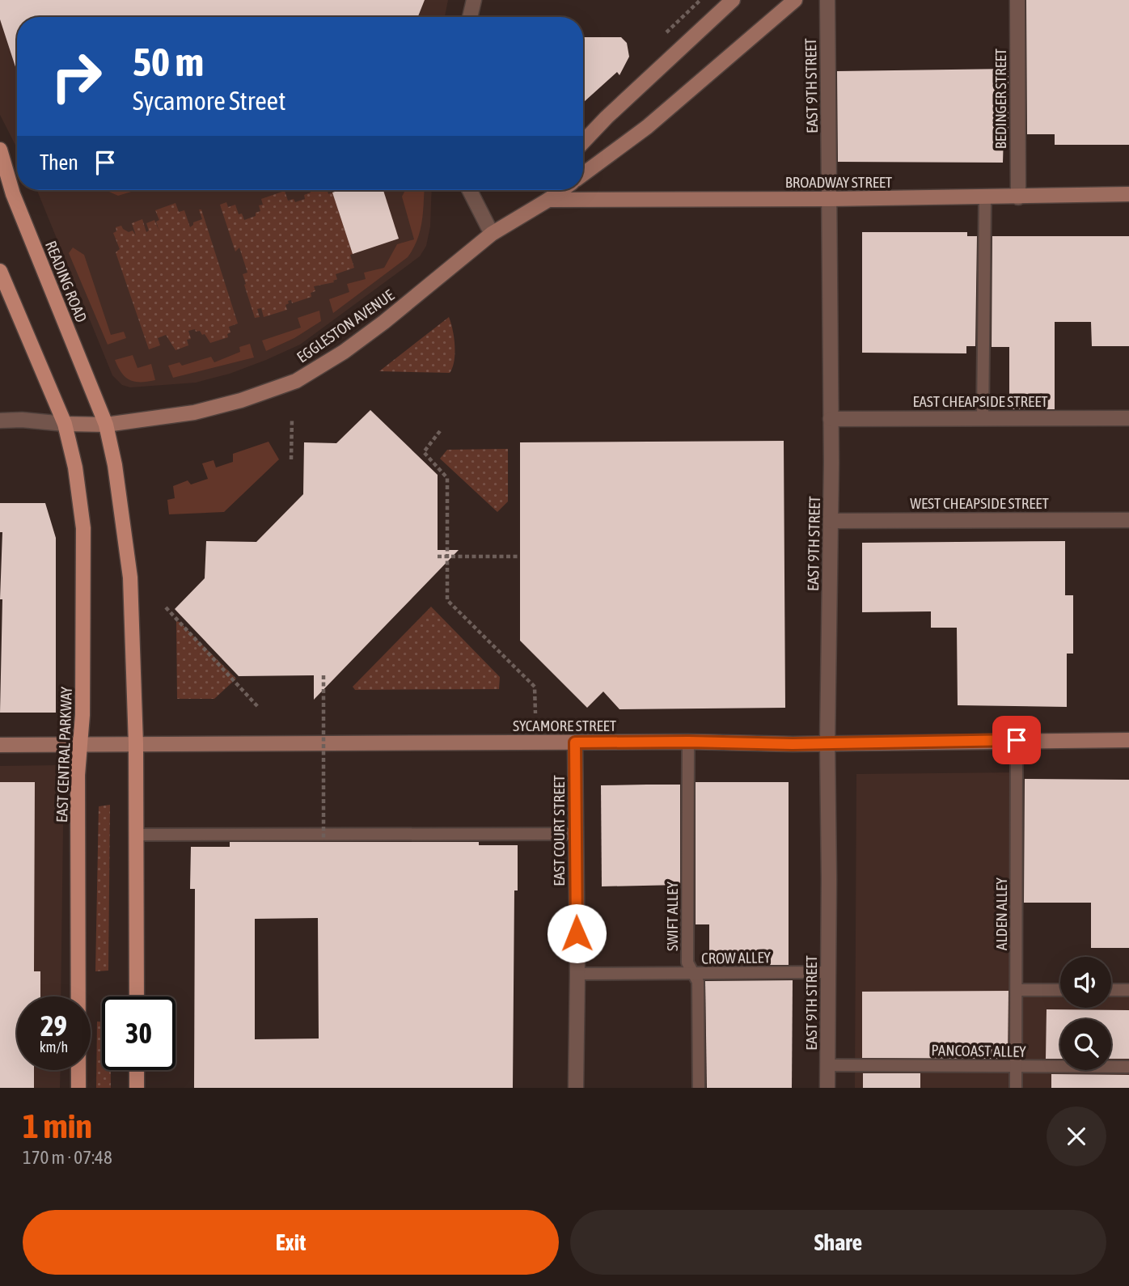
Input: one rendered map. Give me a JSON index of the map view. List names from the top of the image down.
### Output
{
  "streets": {
    "main road": [
      "BROADWAY STREET",
      "READING ROAD",
      "EGGLESTON AVENUE",
      "SYCAMORE STREET",
      "EAST CENTRAL PARKWAY"
    ],
    "street": [
      "EAST 9TH STREET",
      "BEDINGER STREET",
      "EAST CHEAPSIDE STREET",
      "WEST CHEAPSIDE STREET",
      "EAST COURT STREET"
    ],
    "lane": [
      "ALDEN ALLEY",
      "SWIFT ALLEY",
      "CROW ALLEY",
      "PANCOAST ALLEY"
    ]
  },
  "crossings": [
    ["EAST 9TH STREET", "BROADWAY STREET"],
    ["EAST 9TH STREET", "EAST CHEAPSIDE STREET"],
    ["EAST 9TH STREET", "WEST CHEAPSIDE STREET"],
    ["EAST 9TH STREET", "SYCAMORE STREET"],
    ["EAST 9TH STREET", "CROW ALLEY"],
    ["EAST 9TH STREET", "PANCOAST ALLEY"],
    ["BEDINGER STREET", "BROADWAY STREET"],
    ["BROADWAY STREET", "EGGLESTON AVENUE"],
    ["READING ROAD", "EGGLESTON AVENUE"],
    ["EGGLESTON AVENUE", "EAST CENTRAL PARKWAY"],
    ["SYCAMORE STREET", "EAST CENTRAL PARKWAY"],
    ["SYCAMORE STREET", "EAST COURT STREET"],
    ["SYCAMORE STREET", "ALDEN ALLEY"],
    ["SYCAMORE STREET", "SWIFT ALLEY"],
    ["EAST COURT STREET", "CROW ALLEY"],
    ["ALDEN ALLEY", "PANCOAST ALLEY"],
    ["SWIFT ALLEY", "CROW ALLEY"]
  ],
  "page": {
    "turn": ["50 m", "Sycamore Street"],
    "then": "Then",
    "speed": "29 km/h",
    "limit": "30",
    "heading": ["1 min", "170 m · 07:48"],
    "buttons": ["Exit", "Share"]
  }
}
